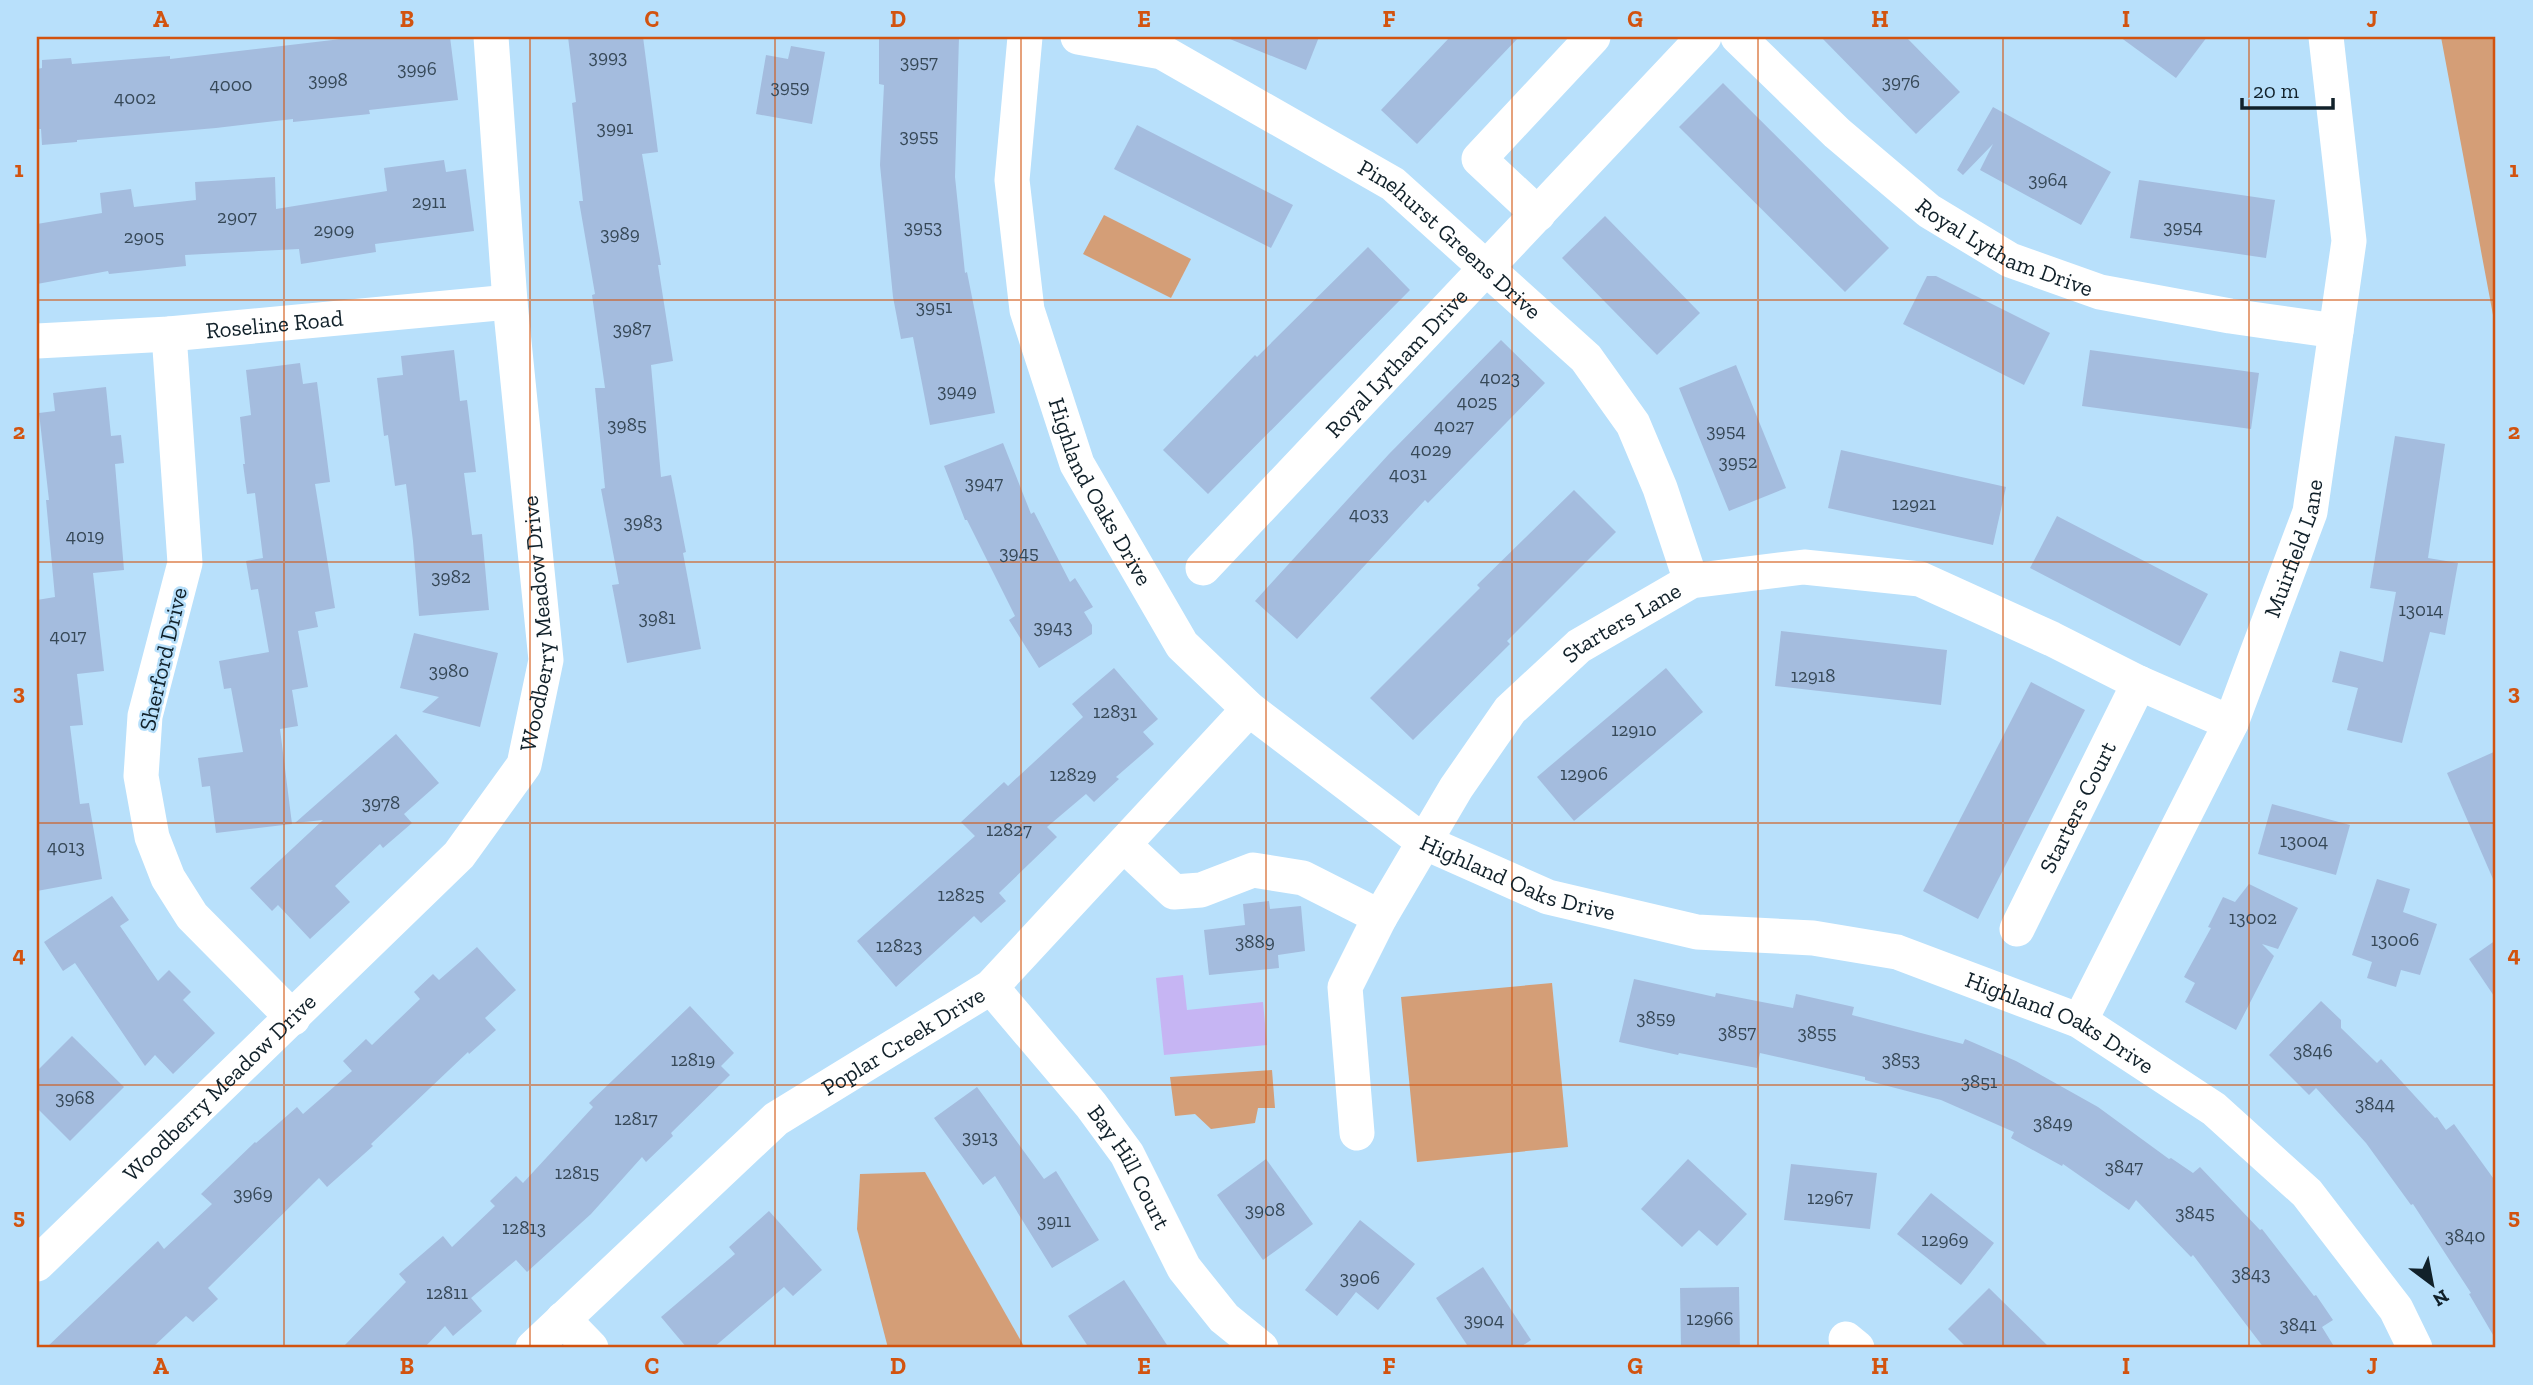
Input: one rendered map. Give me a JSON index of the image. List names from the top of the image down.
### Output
{
  "streets": {
    "street": [
      "Pinehurst Greens Drive",
      "Royal Lytham Drive",
      "Roseline Road",
      "Highland Oaks Drive",
      "Muirfield Lane",
      "Woodberry Meadow Drive",
      "Starters Lane",
      "Sherford Drive",
      "Starters Court",
      "Poplar Creek Drive",
      "Bay Hill Court"
    ]
  },
  "crossings": [
    ["Pinehurst Greens Drive", "Royal Lytham Drive"],
    ["Pinehurst Greens Drive", "Starters Lane"],
    ["Royal Lytham Drive", "Muirfield Lane"],
    ["Roseline Road", "Woodberry Meadow Drive"],
    ["Roseline Road", "Sherford Drive"],
    ["Highland Oaks Drive", "Muirfield Lane"],
    ["Highland Oaks Drive", "Starters Lane"],
    ["Highland Oaks Drive", "Poplar Creek Drive"],
    ["Muirfield Lane", "Starters Lane"],
    ["Woodberry Meadow Drive", "Sherford Drive"],
    ["Starters Lane", "Starters Court"],
    ["Poplar Creek Drive", "Bay Hill Court"]
  ],
  "house_numbers": [
    "3993",
    "3957",
    "3996",
    "3998",
    "3976",
    "4000",
    "3959",
    "4002",
    "3991",
    "3955",
    "3964",
    "2911",
    "2907",
    "3953",
    "3954",
    "2909",
    "3989",
    "2905",
    "3951",
    "3987",
    "4023",
    "3949",
    "4025",
    "3985",
    "4027",
    "3954",
    "4029",
    "3952",
    "4031",
    "3947",
    "12921",
    "4033",
    "3983",
    "4019",
    "3945",
    "3982",
    "13014",
    "3981",
    "3943",
    "4017",
    "3980",
    "12918",
    "12831",
    "12910",
    "12906",
    "12829",
    "3978",
    "12827",
    "13004",
    "4013",
    "12825",
    "13002",
    "13006",
    "3889",
    "12823",
    "3859",
    "3857",
    "3855",
    "3846",
    "12819",
    "3853",
    "3851",
    "3968",
    "3844",
    "12817",
    "3849",
    "3913",
    "3847",
    "12815",
    "3969",
    "12967",
    "3908",
    "3845",
    "3911",
    "12813",
    "3840",
    "12969",
    "3843",
    "3906",
    "12811",
    "12966",
    "3904",
    "3841"
  ],
  "scale_bar": "20 m",
  "north": "bottom right",
  "grid": {
    "columns": [
      "A",
      "B",
      "C",
      "D",
      "E",
      "F",
      "G",
      "H",
      "I",
      "J"
    ],
    "rows": [
      "1",
      "2",
      "3",
      "4",
      "5"
    ]
  }
}
